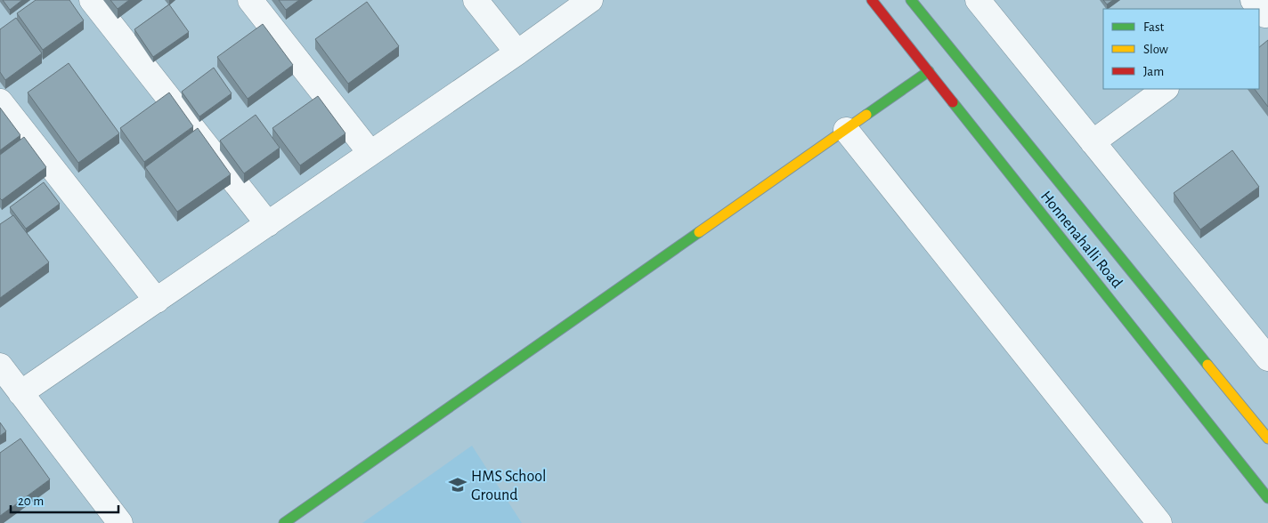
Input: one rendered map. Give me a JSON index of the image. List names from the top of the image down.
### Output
{
  "streets": {
    "street": ["Honnenahalli Road"]
  },
  "places": {
    "school or university": ["HMS School Ground"]
  },
  "legend": ["Fast", "Slow", "Jam"],
  "scale_bar": "20 m"
}
